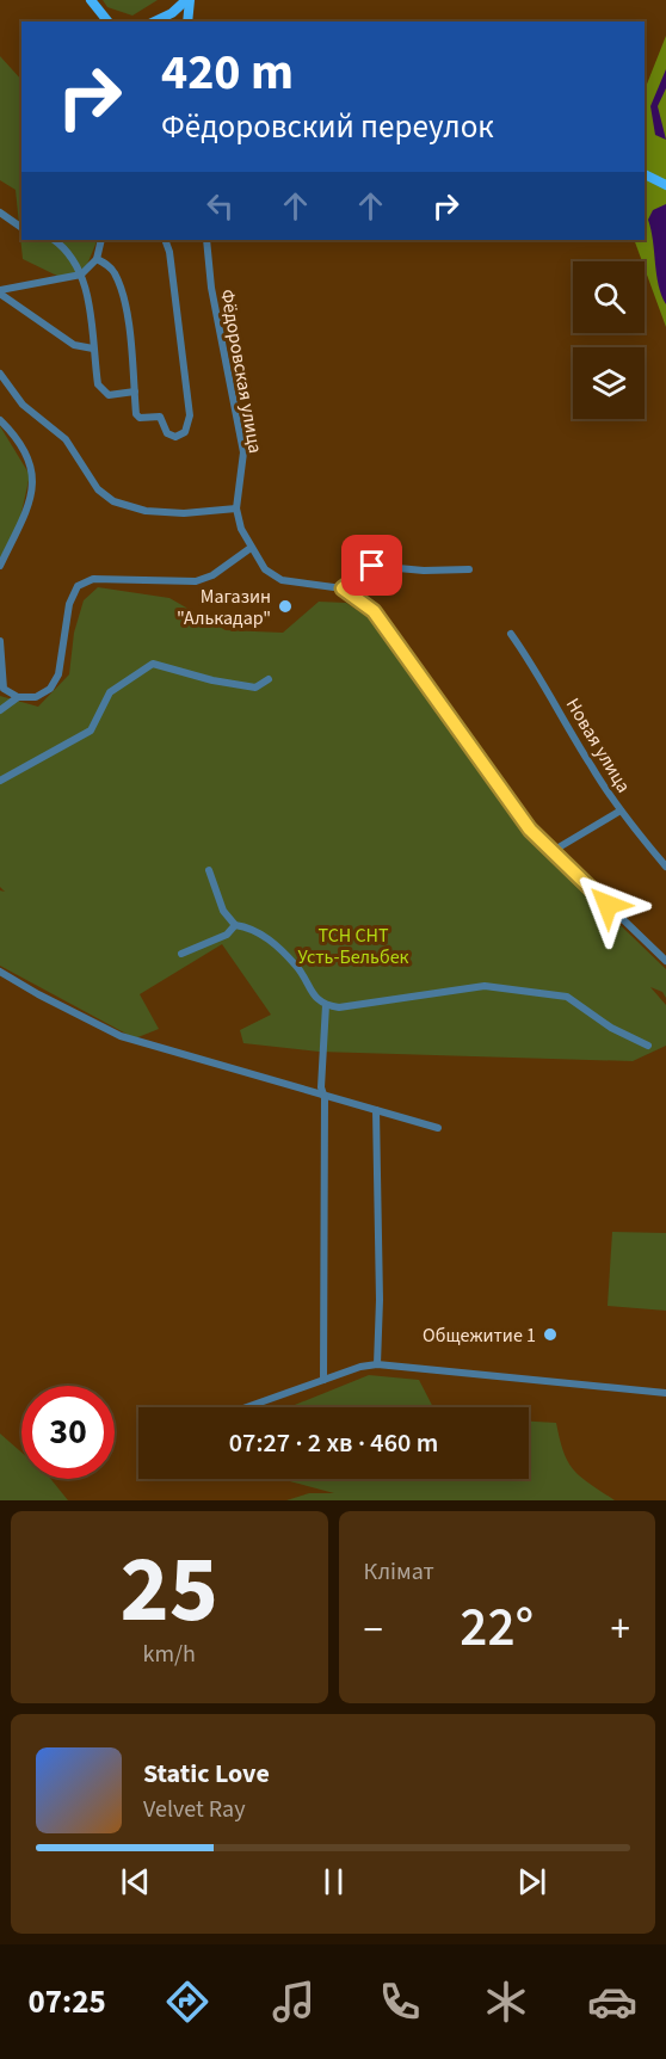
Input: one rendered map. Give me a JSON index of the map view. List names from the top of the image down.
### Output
{
  "streets": {
    "street": ["Фёдоровская улица", "Новая улица"]
  },
  "parks": ["ТСН СНТ Усть-Бельбек"],
  "places": ["Магазин \"Алькадар\"", "Общежитие 1"],
  "page": {
    "turn": ["420 m", "Фёдоровский переулок"],
    "limit": "30",
    "trip": "07:27 · 2 хв · 460 m",
    "tile": [
      ["25", "km/h"],
      "Клімат"
    ],
    "heat": ["−", "22°", "+"],
    "song": ["Static Love", "Velvet Ray"],
    "tabs": "07:25"
  }
}
